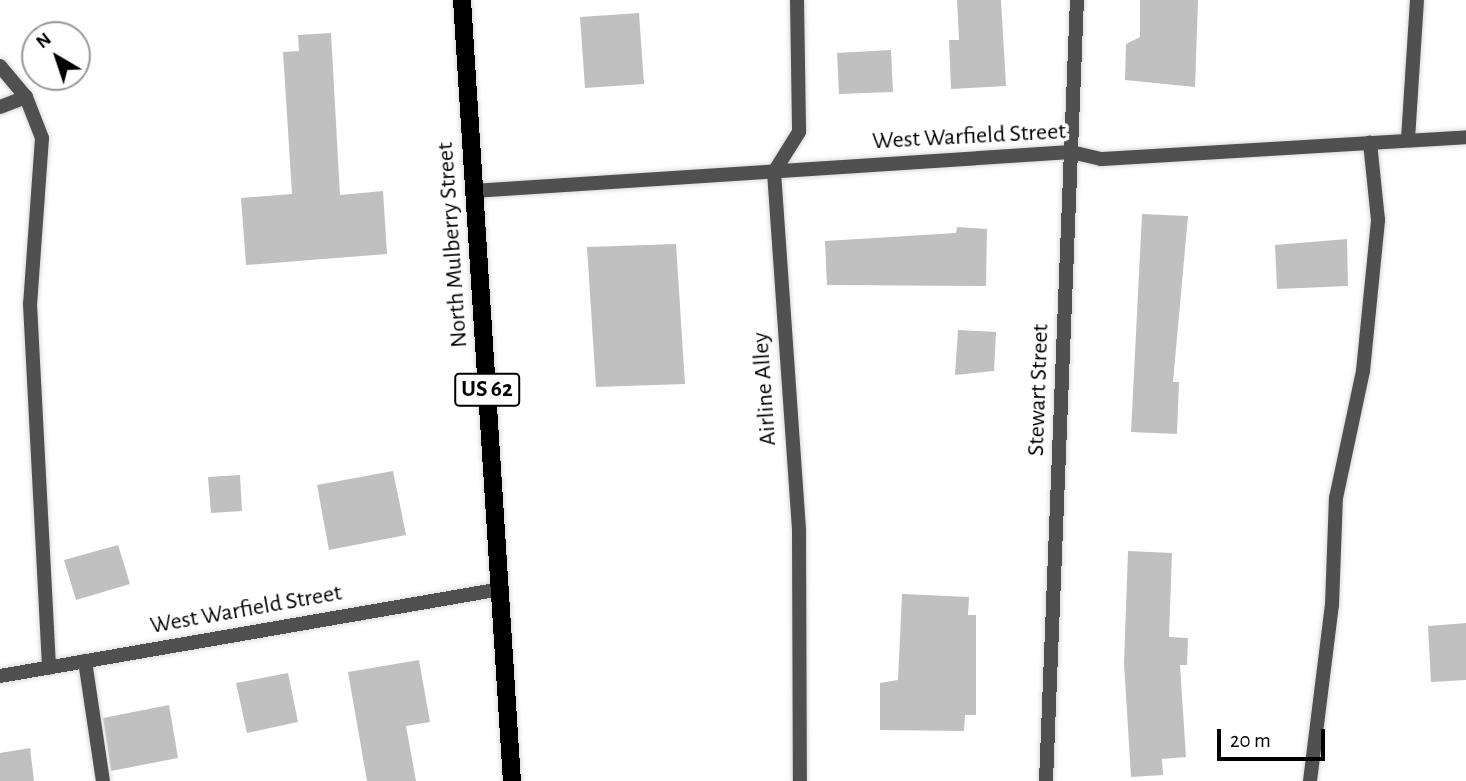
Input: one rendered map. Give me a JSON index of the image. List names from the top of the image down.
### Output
{
  "streets": {
    "main road": ["North Mulberry Street", "US 62"],
    "street": ["West Warfield Street", "Airline Alley", "Stewart Street"]
  },
  "crossings": [
    ["West Warfield Street", "North Mulberry Street"],
    ["West Warfield Street", "Airline Alley"],
    ["West Warfield Street", "Stewart Street"]
  ],
  "scale_bar": "20 m",
  "north": "top left"
}
